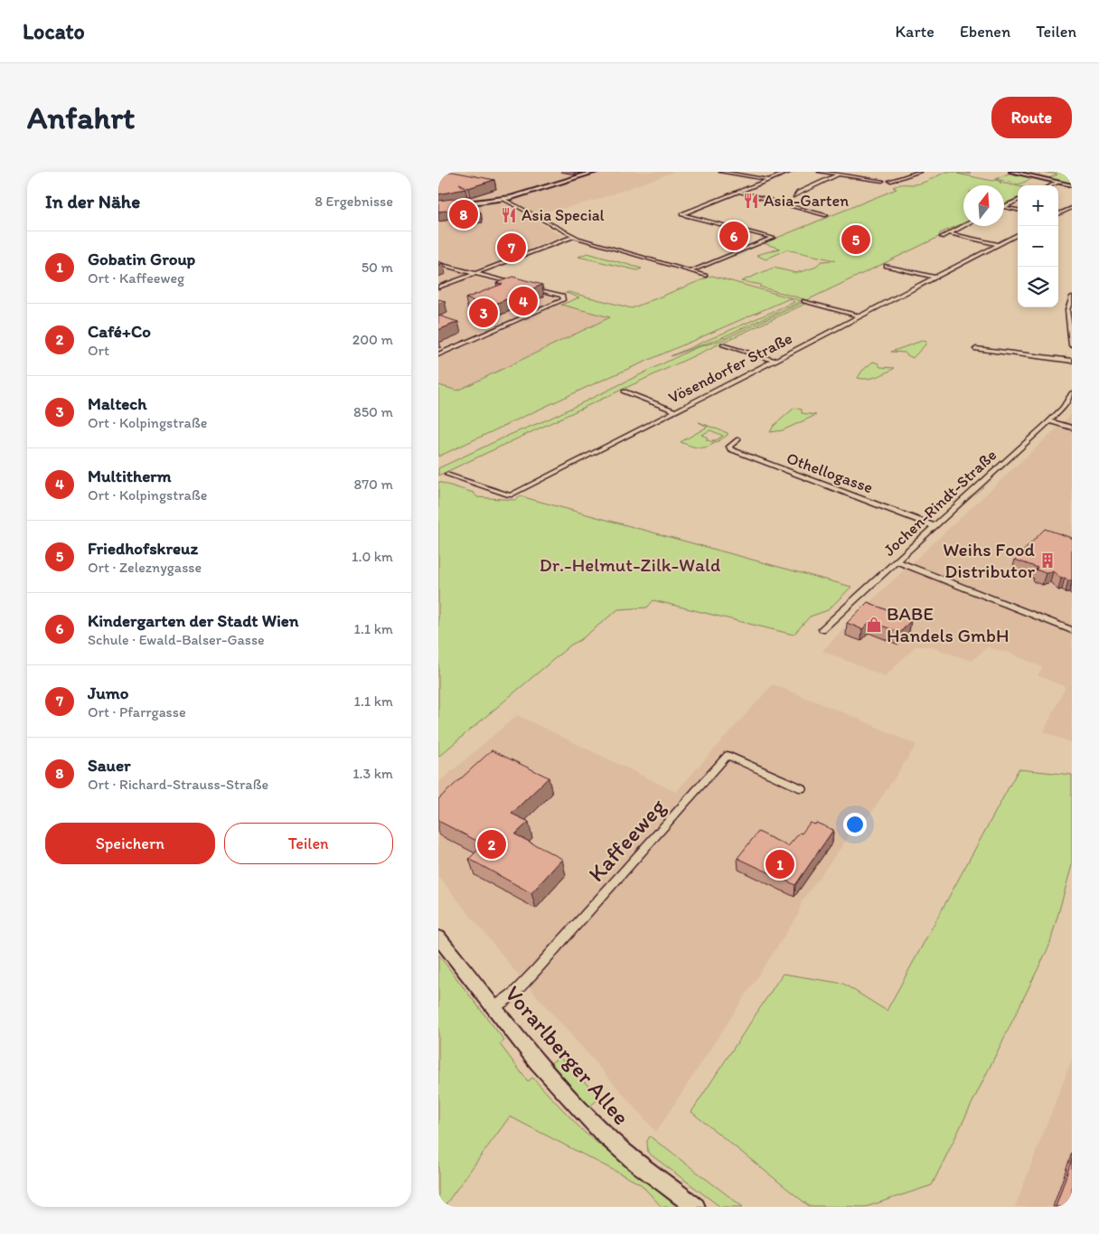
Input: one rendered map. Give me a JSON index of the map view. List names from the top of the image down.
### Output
{
  "streets": {
    "main road": ["Vorarlberger Allee"],
    "street": [
      "Vösendorfer Straße",
      "Othellogasse",
      "Jochen-Rindt-Straße",
      "Kaffeeweg"
    ]
  },
  "crossings": [
    ["Othellogasse", "Jochen-Rindt-Straße"],
    ["Kaffeeweg", "Vorarlberger Allee"]
  ],
  "parks": ["Dr.-Helmut-Zilk-Wald"],
  "places": {
    "restaurant": ["Asia-Garten", "Asia Special"],
    "building": ["Weihs Food Distributor"],
    "shop": ["BABE Handels GmbH"]
  },
  "north": "top",
  "page": {
    "header": "Locato",
    "nav": ["Karte", "Ebenen", "Teilen"],
    "buttons": [
      "Route",
      ["Speichern", "Teilen"]
    ],
    "title": "Anfahrt",
    "heading": ["In der Nähe", "8 Ergebnisse"],
    "map_buttons": ["+", "−"],
    "pins": [
      "8",
      "6",
      "5",
      "7",
      "4",
      "3",
      "2",
      "1"
    ],
    "list": [
      {
        "mark": "1",
        "name": "Gobatin Group",
        "note": "Ort · Kaffeeweg",
        "value": "50 m"
      },
      {
        "mark": "2",
        "name": "Café+Co",
        "note": "Ort",
        "value": "200 m"
      },
      {
        "mark": "3",
        "name": "Maltech",
        "note": "Ort · Kolpingstraße",
        "value": "850 m"
      },
      {
        "mark": "4",
        "name": "Multitherm",
        "note": "Ort · Kolpingstraße",
        "value": "870 m"
      },
      {
        "mark": "5",
        "name": "Friedhofskreuz",
        "note": "Ort · Zeleznygasse",
        "value": "1.0 km"
      },
      {
        "mark": "6",
        "name": "Kindergarten der Stadt Wien",
        "note": "Schule · Ewald-Balser-Gasse",
        "value": "1.1 km"
      },
      {
        "mark": "7",
        "name": "Jumo",
        "note": "Ort · Pfarrgasse",
        "value": "1.1 km"
      },
      {
        "mark": "8",
        "name": "Sauer",
        "note": "Ort · Richard-Strauss-Straße",
        "value": "1.3 km"
      }
    ]
  }
}
